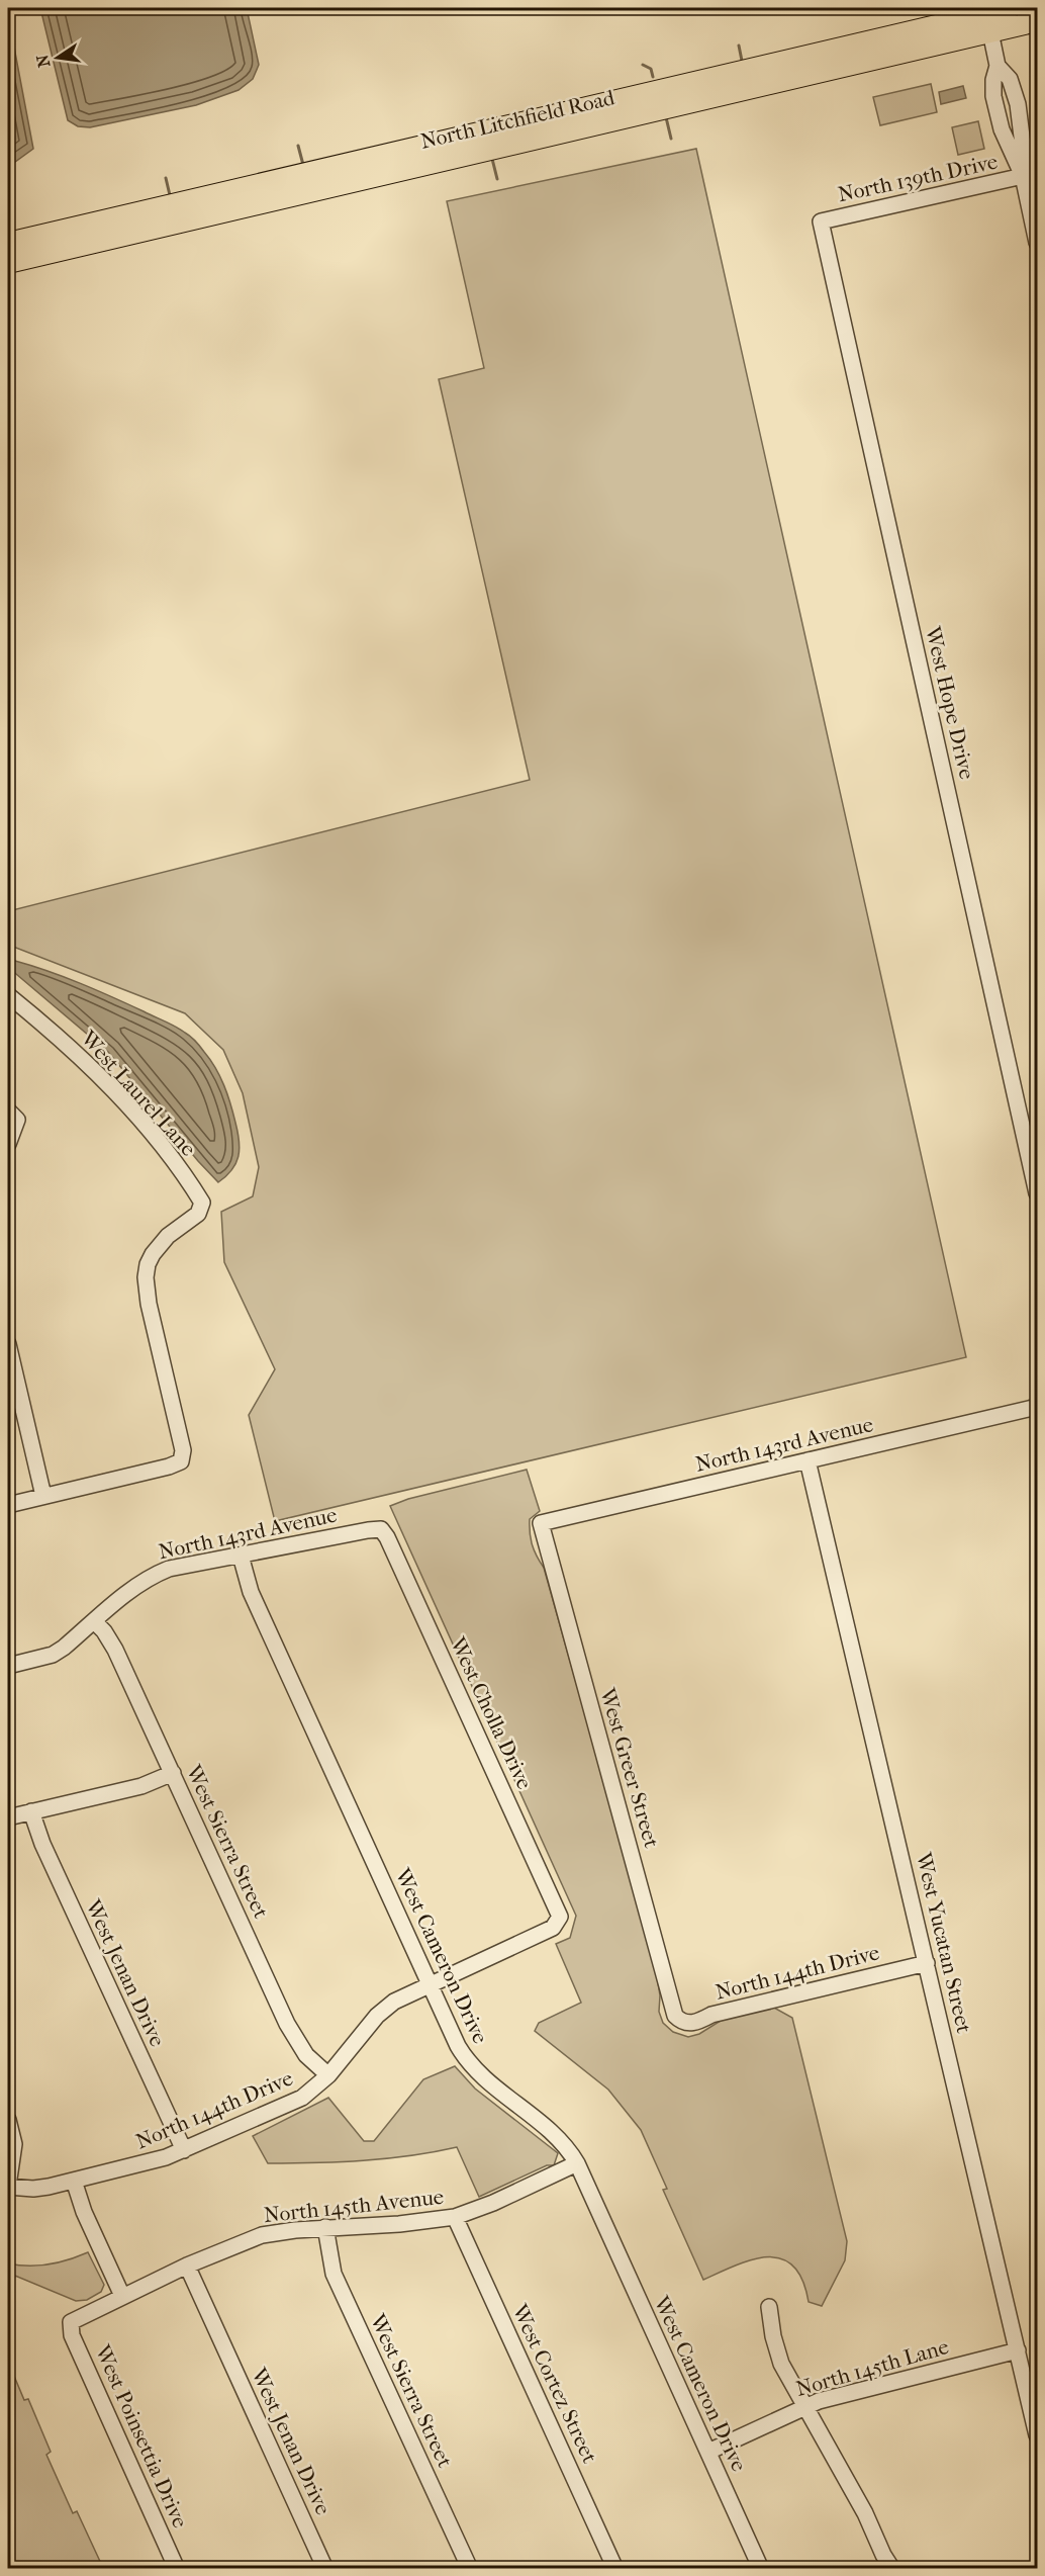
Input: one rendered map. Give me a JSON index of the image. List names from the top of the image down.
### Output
{
  "streets": {
    "main road": ["North Litchfield Road"],
    "street": [
      "North 139th Drive",
      "West Hope Drive",
      "West Laurel Lane",
      "North 143rd Avenue",
      "West Cholla Drive",
      "West Greer Street",
      "West Sierra Street",
      "West Yucatan Street",
      "West Cameron Drive",
      "North 144th Drive",
      "West Jenan Drive",
      "North 145th Avenue",
      "North 145th Lane",
      "West Cortez Street",
      "West Poinsettia Drive"
    ]
  },
  "crossings": [
    ["North 139th Drive", "West Hope Drive"],
    ["North 143rd Avenue", "West Cholla Drive"],
    ["North 143rd Avenue", "West Greer Street"],
    ["North 143rd Avenue", "West Sierra Street"],
    ["North 143rd Avenue", "West Yucatan Street"],
    ["North 143rd Avenue", "West Cameron Drive"],
    ["West Cholla Drive", "North 144th Drive"],
    ["West Greer Street", "North 144th Drive"],
    ["West Sierra Street", "North 144th Drive"],
    ["West Sierra Street", "North 145th Avenue"],
    ["West Yucatan Street", "North 144th Drive"],
    ["West Yucatan Street", "North 145th Lane"],
    ["West Cameron Drive", "North 144th Drive"],
    ["West Cameron Drive", "North 145th Avenue"],
    ["West Cameron Drive", "North 145th Lane"],
    ["North 144th Drive", "West Jenan Drive"],
    ["West Jenan Drive", "North 145th Avenue"],
    ["North 145th Avenue", "West Cortez Street"],
    ["North 145th Avenue", "West Poinsettia Drive"]
  ],
  "north": "left"
}
